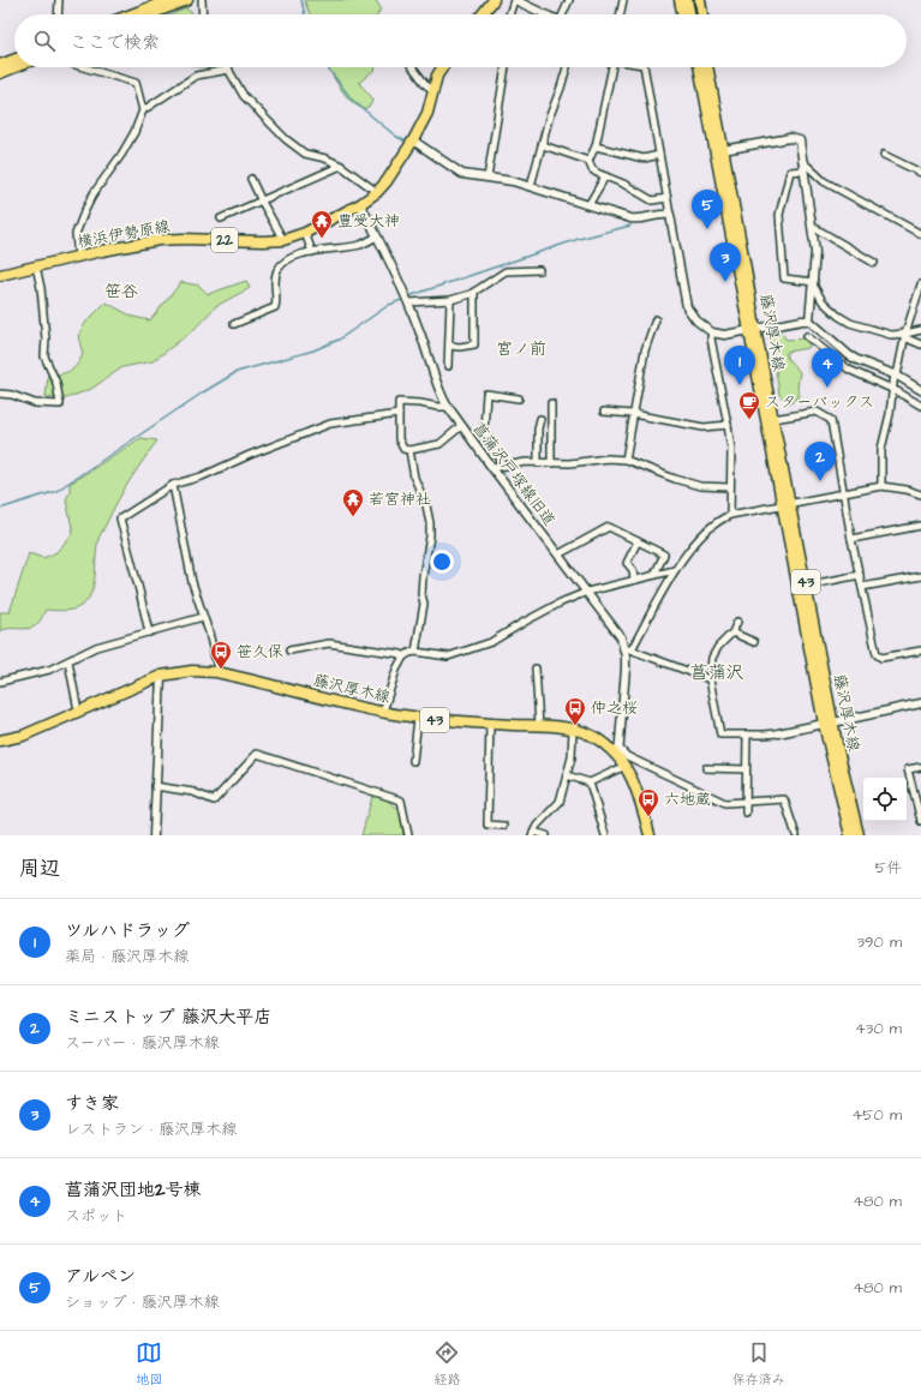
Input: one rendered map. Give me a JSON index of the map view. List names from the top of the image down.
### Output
{
  "streets": {
    "main road": [
      "横浜伊勢原線",
      "22",
      "藤沢厚木線",
      "43"
    ],
    "street": ["菖蒲沢戸塚線旧道"]
  },
  "crossings": [
    ["横浜伊勢原線", "菖蒲沢戸塚線旧道"],
    ["藤沢厚木線", "菖蒲沢戸塚線旧道"]
  ],
  "districts": ["笹谷", "宮ノ前", "菖蒲沢"],
  "places": {
    "temple": ["豊受大神", "若宮神社"],
    "cafe": ["スターバックス"],
    "bus stop": ["笹久保", "仲之桜", "六地蔵"]
  },
  "page": {
    "search": "ここで検索",
    "pins": [
      "5",
      "3",
      "1",
      "4",
      "2"
    ],
    "heading": ["周辺", "5件"],
    "list": [
      {
        "mark": "1",
        "name": "ツルハドラッグ",
        "note": "薬局 · 藤沢厚木線",
        "value": "390 m"
      },
      {
        "mark": "2",
        "name": "ミニストップ 藤沢大平店",
        "note": "スーパー · 藤沢厚木線",
        "value": "430 m"
      },
      {
        "mark": "3",
        "name": "すき家",
        "note": "レストラン · 藤沢厚木線",
        "value": "450 m"
      },
      {
        "mark": "4",
        "name": "菖蒲沢団地2号棟",
        "note": "スポット",
        "value": "480 m"
      },
      {
        "mark": "5",
        "name": "アルペン",
        "note": "ショップ · 藤沢厚木線",
        "value": "480 m"
      }
    ],
    "nav": ["地図", "経路", "保存済み"]
  }
}
